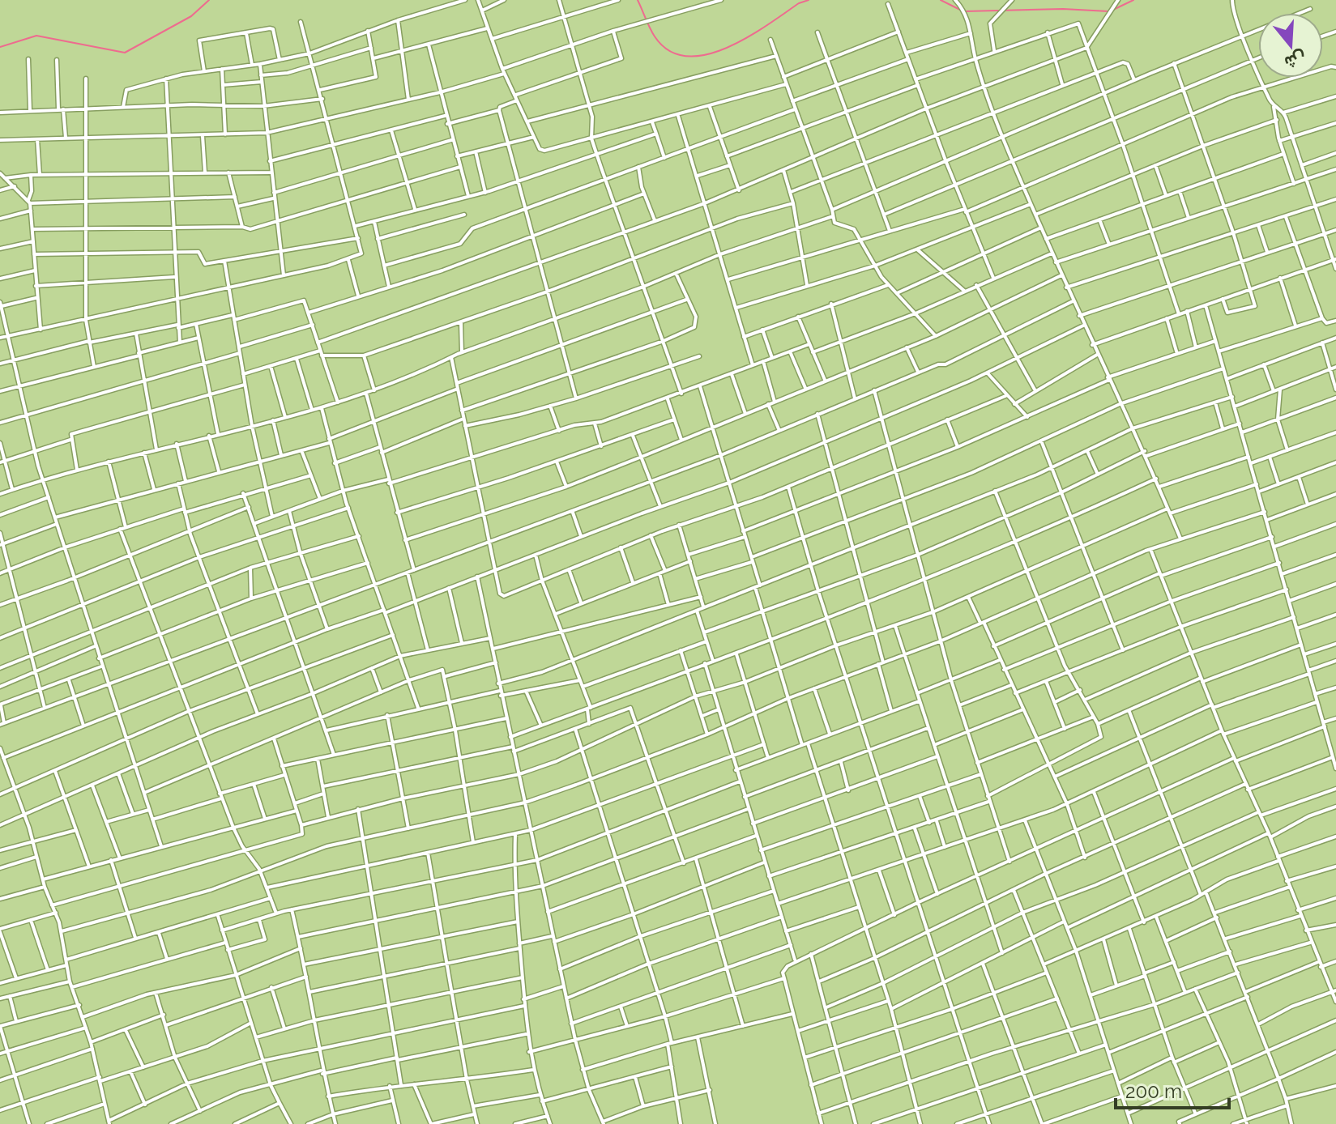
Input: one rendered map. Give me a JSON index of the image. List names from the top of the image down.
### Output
{
  "scale_bar": "200 m",
  "north": "bottom"
}
